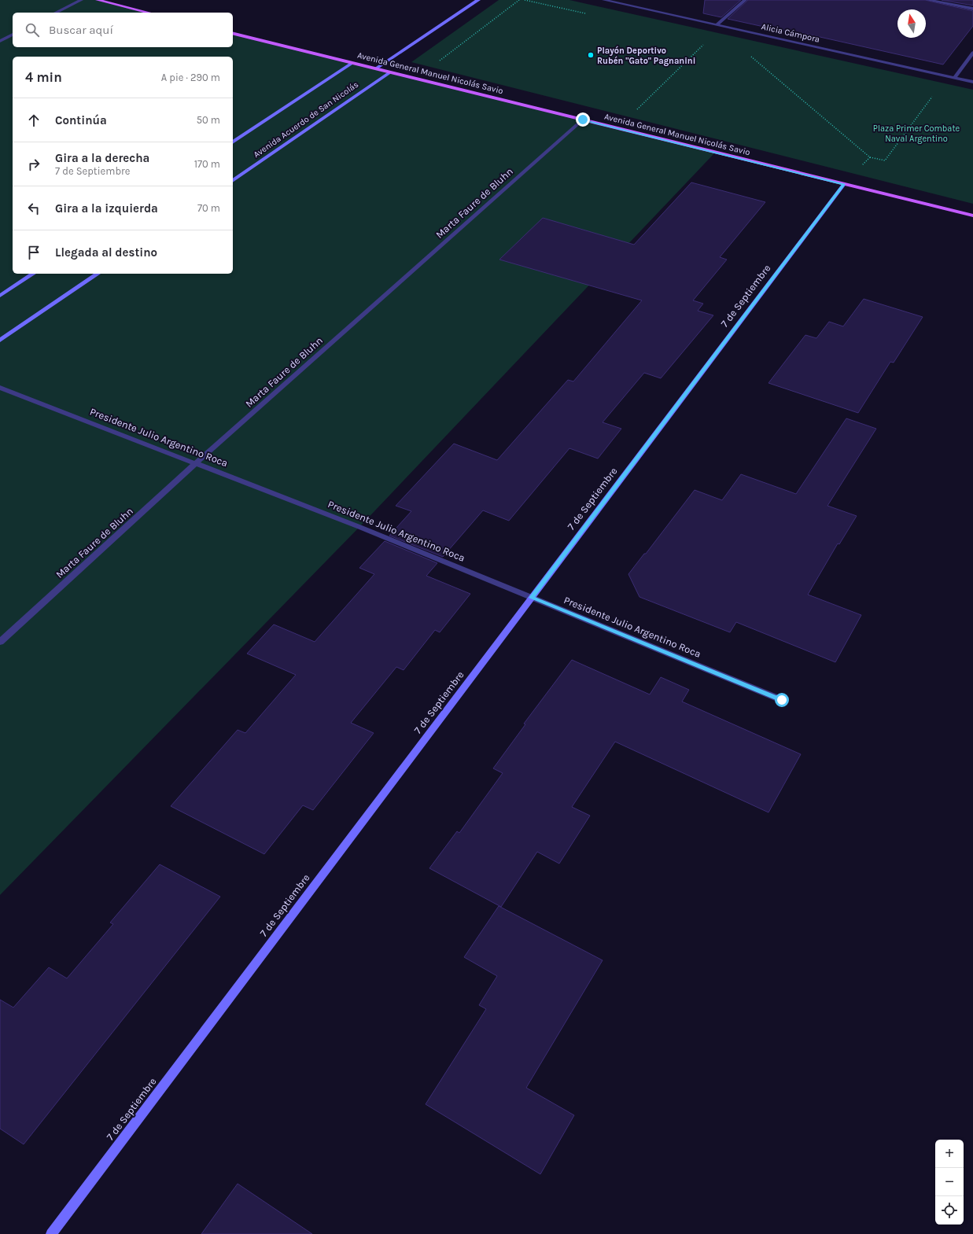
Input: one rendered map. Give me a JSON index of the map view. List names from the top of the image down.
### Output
{
  "streets": {
    "main road": ["Avenida General Manuel Nicolás Savio"],
    "street": [
      "Alicia Cámpora",
      "Avenida Acuerdo de San Nicolás",
      "Marta Faure de Bluhn",
      "7 de Septiembre",
      "Presidente Julio Argentino Roca"
    ]
  },
  "crossings": [
    ["Avenida General Manuel Nicolás Savio", "Avenida Acuerdo de San Nicolás"],
    ["Avenida General Manuel Nicolás Savio", "Marta Faure de Bluhn"],
    ["Avenida General Manuel Nicolás Savio", "7 de Septiembre"],
    ["Marta Faure de Bluhn", "Presidente Julio Argentino Roca"],
    ["7 de Septiembre", "Presidente Julio Argentino Roca"]
  ],
  "parks": ["Plaza Primer Combate Naval Argentino"],
  "places": ["Playón Deportivo Rubén \"Gato\" Pagnanini"],
  "north": "top",
  "page": {
    "search": "Buscar aquí",
    "heading": ["4 min", "A pie · 290 m"],
    "list": [
      ["Continúa", "50 m"],
      ["Gira a la derecha", "7 de Septiembre", "170 m"],
      ["Gira a la izquierda", "70 m"],
      "Llegada al destino"
    ],
    "map_buttons": ["+", "−"]
  }
}
